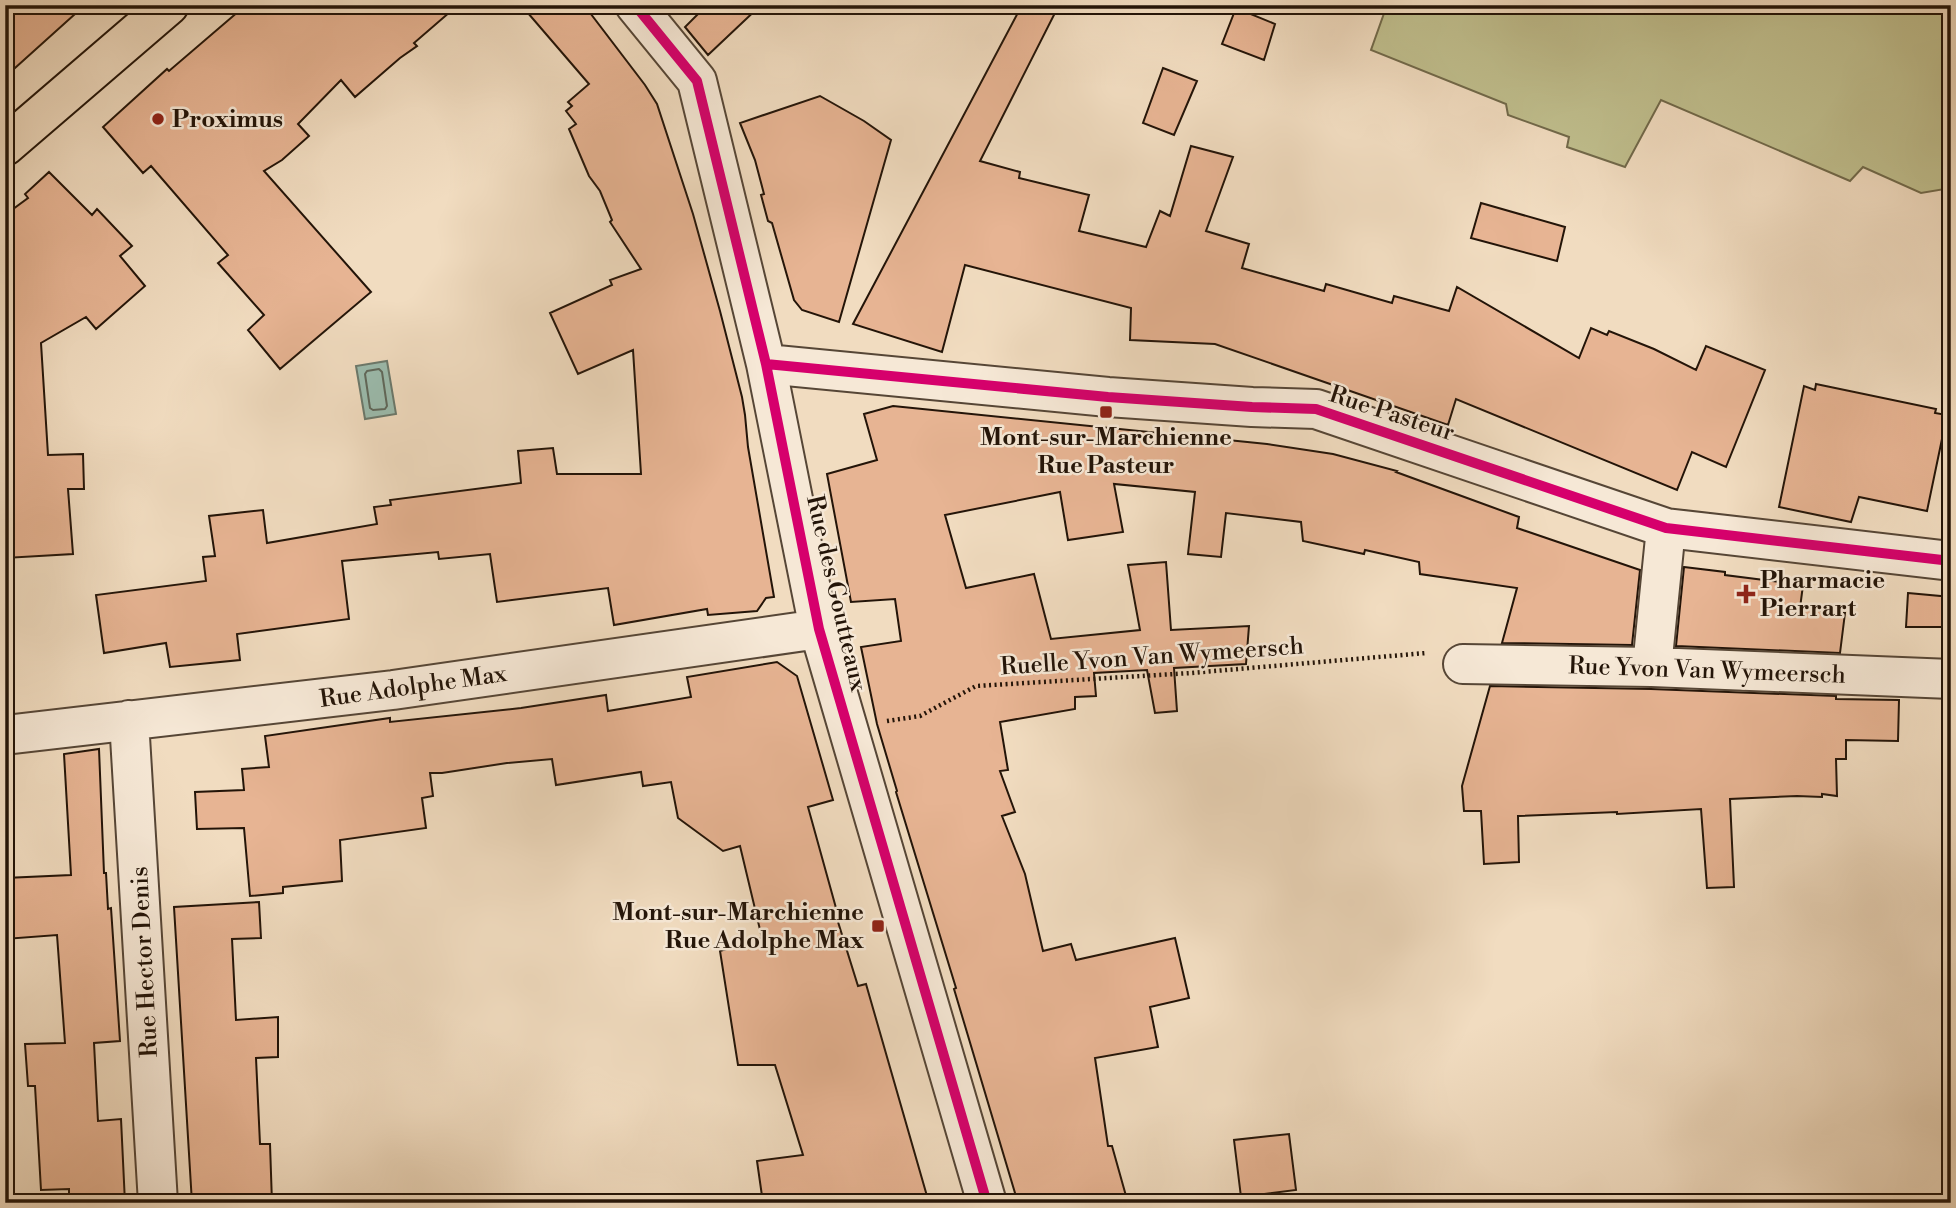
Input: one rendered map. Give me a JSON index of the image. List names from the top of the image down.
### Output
{
  "streets": {
    "street": [
      "Rue Pasteur",
      "Rue des Goutteaux",
      "Rue Yvon Van Wymeersch",
      "Rue Adolphe Max",
      "Rue Hector Denis"
    ],
    "path": ["Ruelle Yvon Van Wymeersch"]
  },
  "crossings": [
    ["Rue Pasteur", "Rue des Goutteaux"],
    ["Rue des Goutteaux", "Ruelle Yvon Van Wymeersch"],
    ["Rue des Goutteaux", "Rue Adolphe Max"],
    ["Ruelle Yvon Van Wymeersch", "Rue Yvon Van Wymeersch"],
    ["Rue Adolphe Max", "Rue Hector Denis"]
  ],
  "places": {
    "other": ["Proximus"],
    "transit": ["Mont-sur-Marchienne Rue Pasteur", "Mont-sur-Marchienne Rue Adolphe Max"],
    "health": ["Pharmacie Pierrart"]
  }
}
